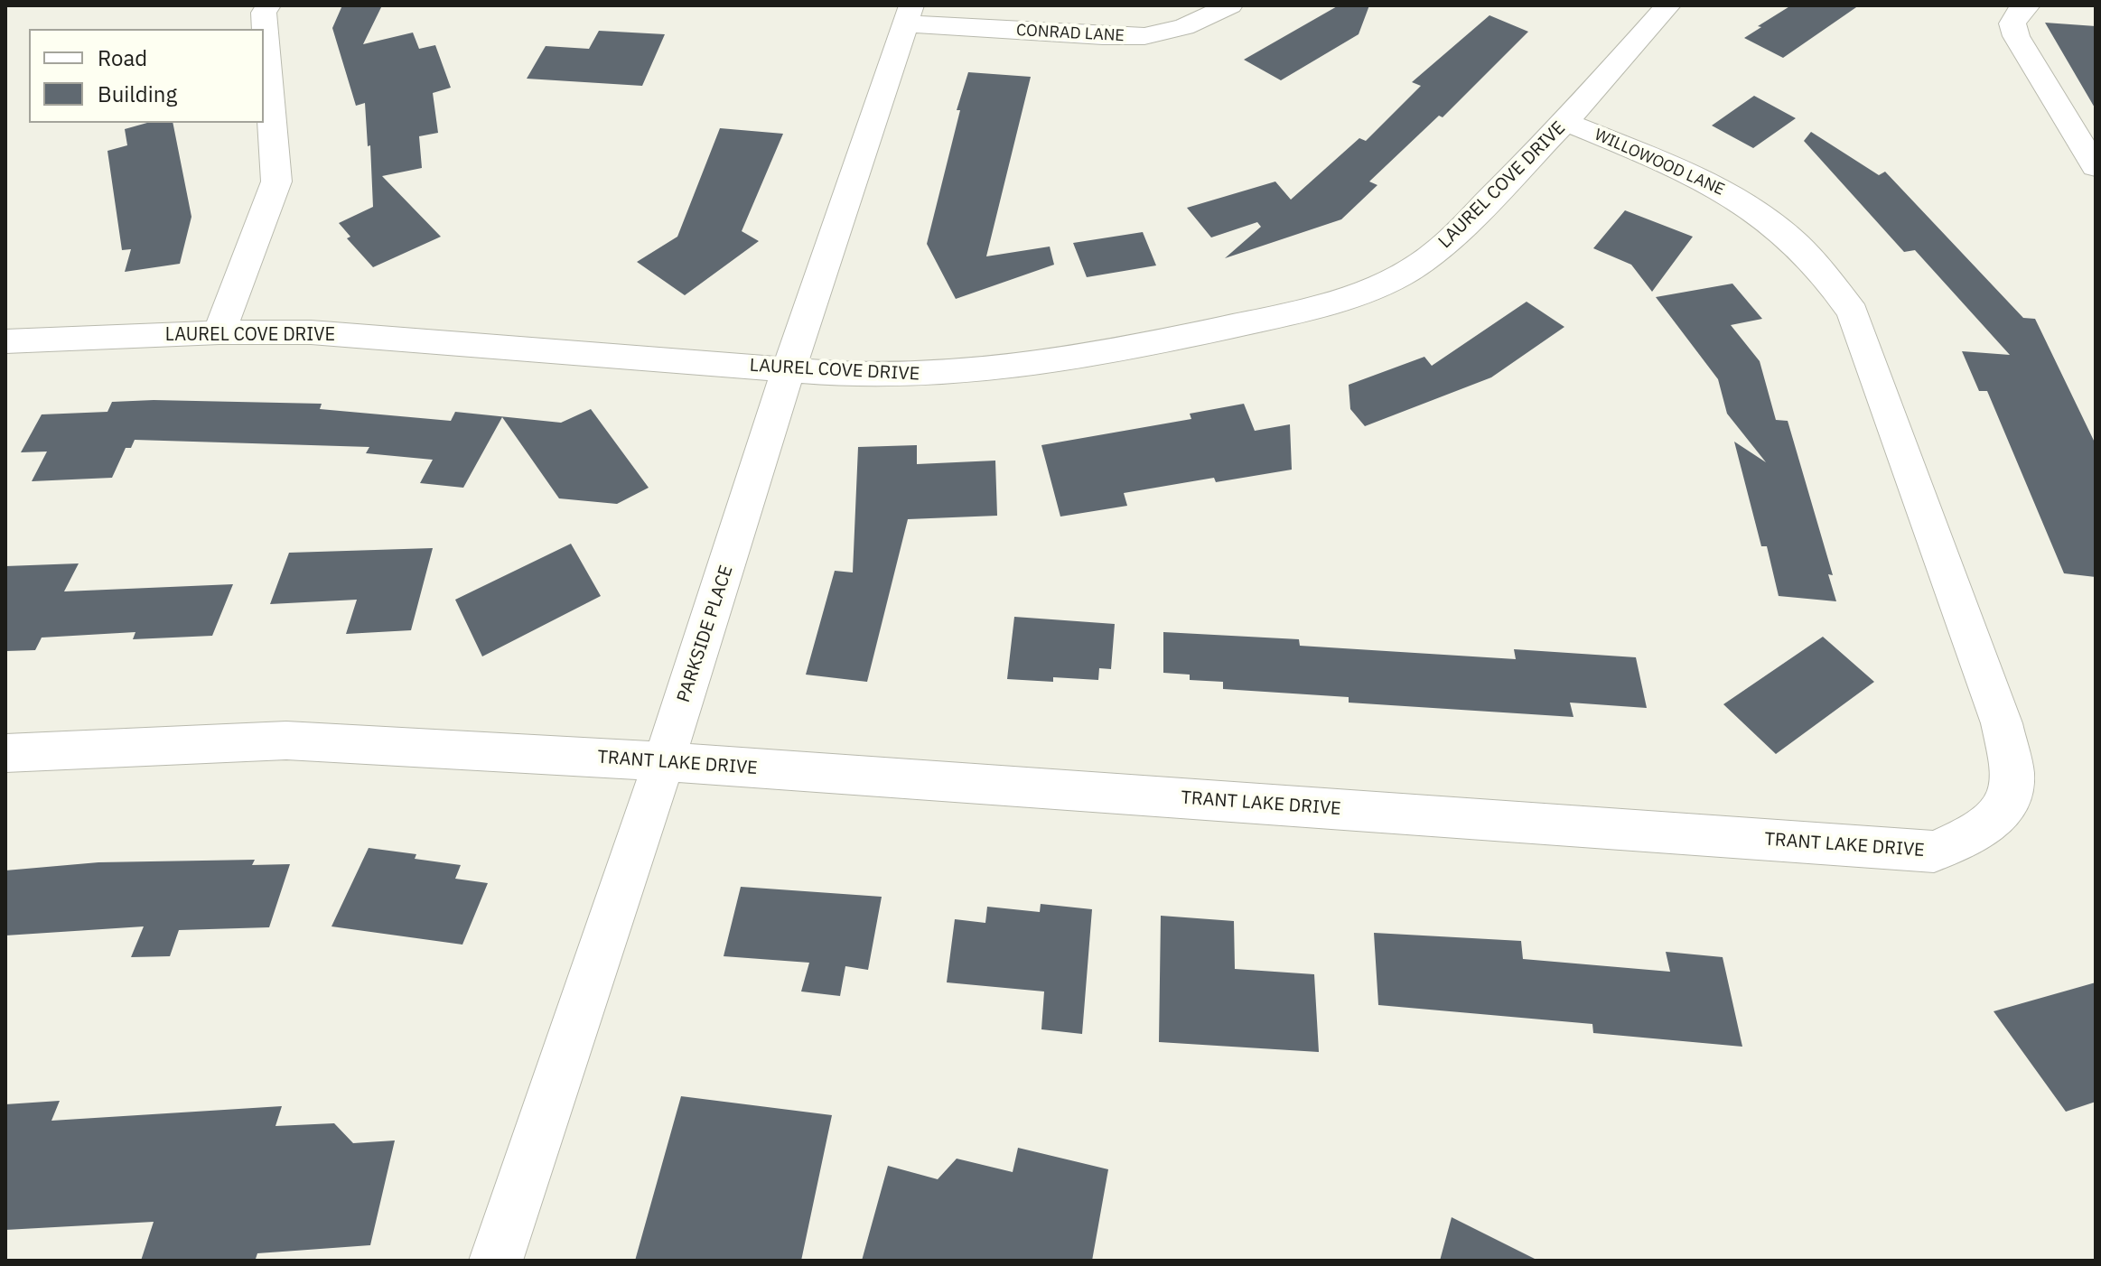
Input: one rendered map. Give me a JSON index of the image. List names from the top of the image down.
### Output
{
  "streets": {
    "street": [
      "CONRAD LANE",
      "WILLOWOOD LANE",
      "LAUREL COVE DRIVE",
      "PARKSIDE PLACE",
      "TRANT LAKE DRIVE"
    ]
  },
  "crossings": [
    ["CONRAD LANE", "PARKSIDE PLACE"],
    ["WILLOWOOD LANE", "LAUREL COVE DRIVE"],
    ["WILLOWOOD LANE", "TRANT LAKE DRIVE"],
    ["LAUREL COVE DRIVE", "PARKSIDE PLACE"],
    ["PARKSIDE PLACE", "TRANT LAKE DRIVE"]
  ],
  "legend": ["Road", "Building"]
}
